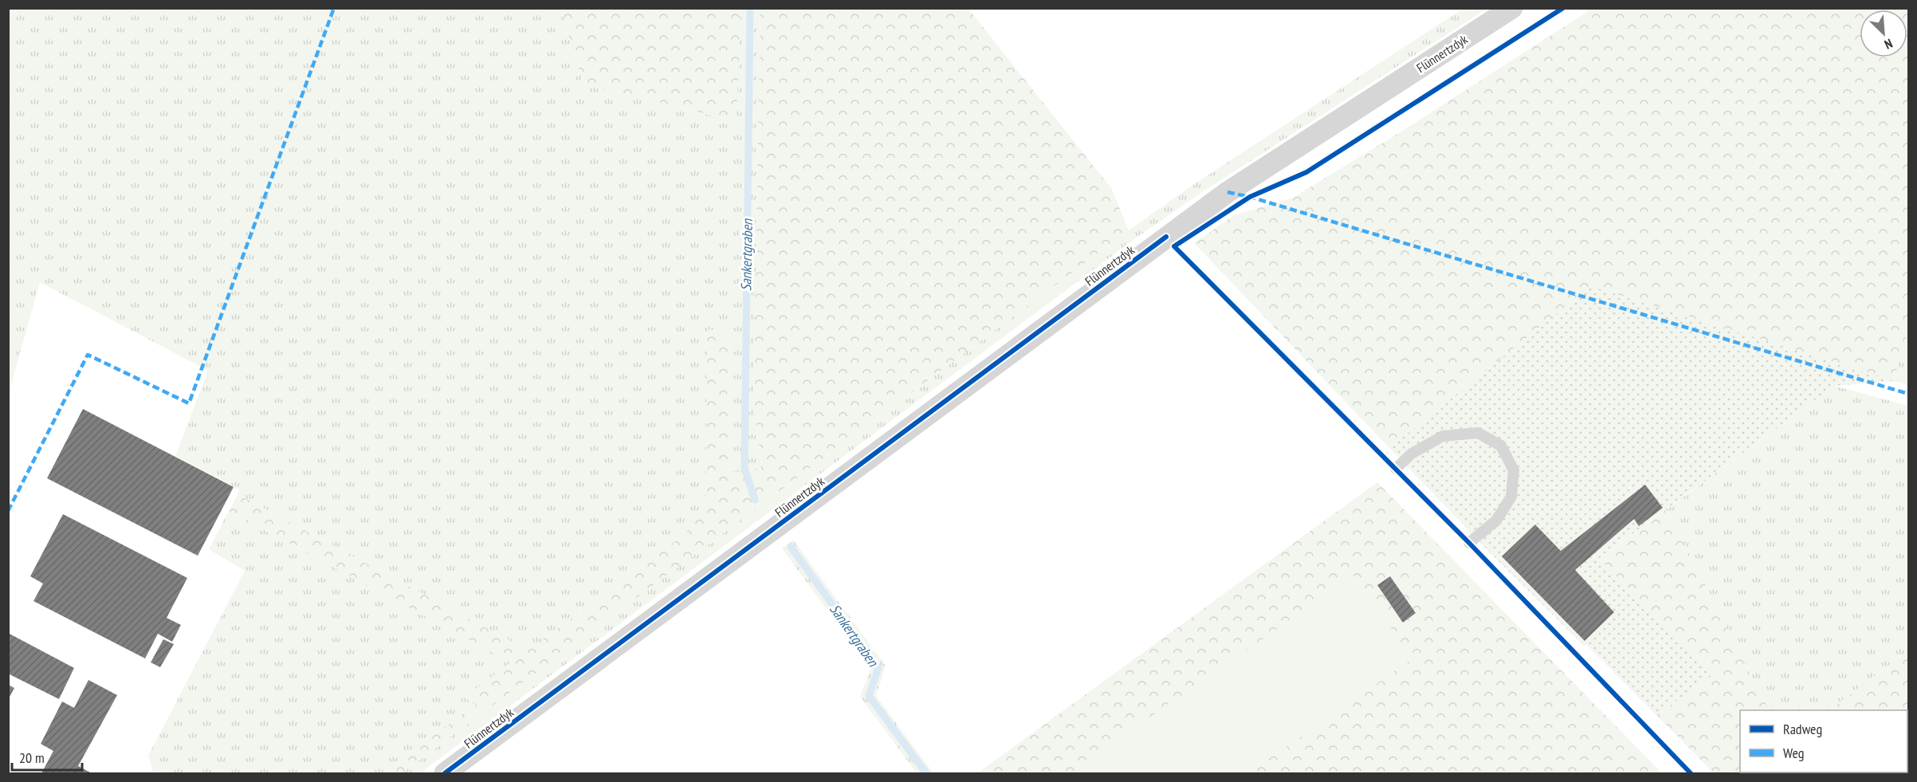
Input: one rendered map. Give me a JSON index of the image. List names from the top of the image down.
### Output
{
  "streets": {
    "street": ["Flünnertzdyk"]
  },
  "water": ["Sankertgraben"],
  "legend": ["Radweg", "Weg"],
  "scale_bar": "20 m",
  "north": "bottom right"
}
